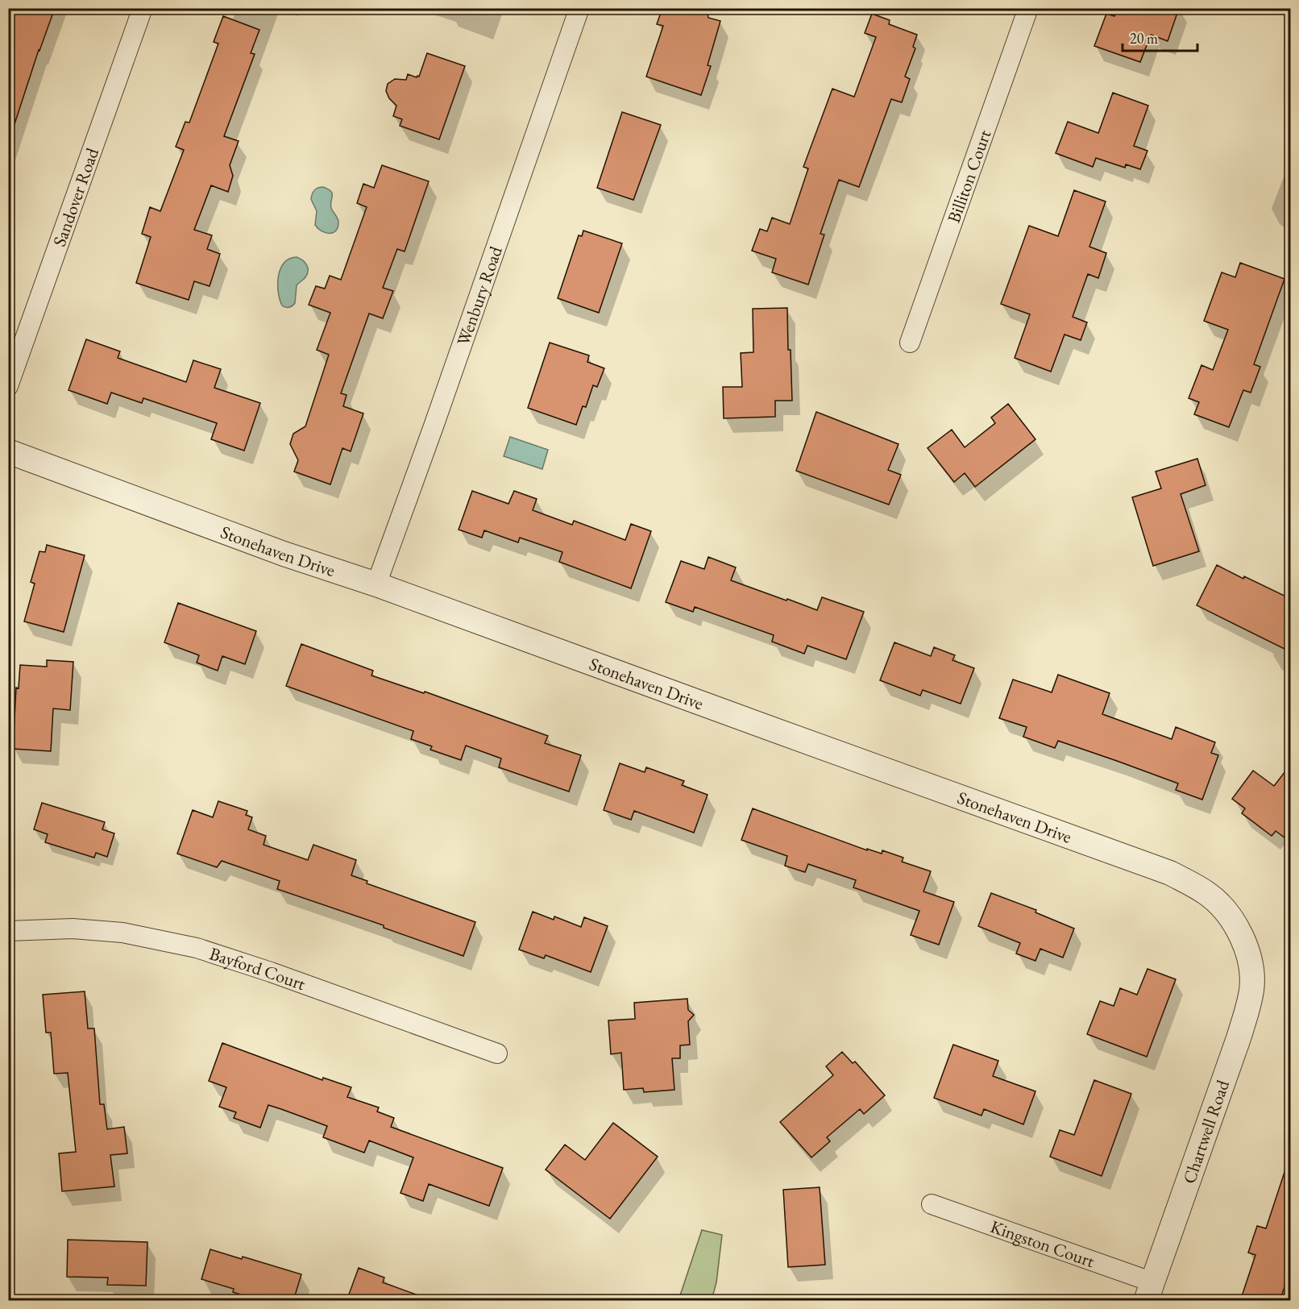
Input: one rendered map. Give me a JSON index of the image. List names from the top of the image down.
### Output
{
  "streets": {
    "street": [
      "Billiton Court",
      "Sandover Road",
      "Wenbury Road",
      "Stonehaven Drive",
      "Bayford Court",
      "Chartwell Road",
      "Kingston Court"
    ]
  },
  "crossings": [
    ["Wenbury Road", "Stonehaven Drive"],
    ["Stonehaven Drive", "Chartwell Road"],
    ["Chartwell Road", "Kingston Court"]
  ],
  "scale_bar": "20 m"
}
